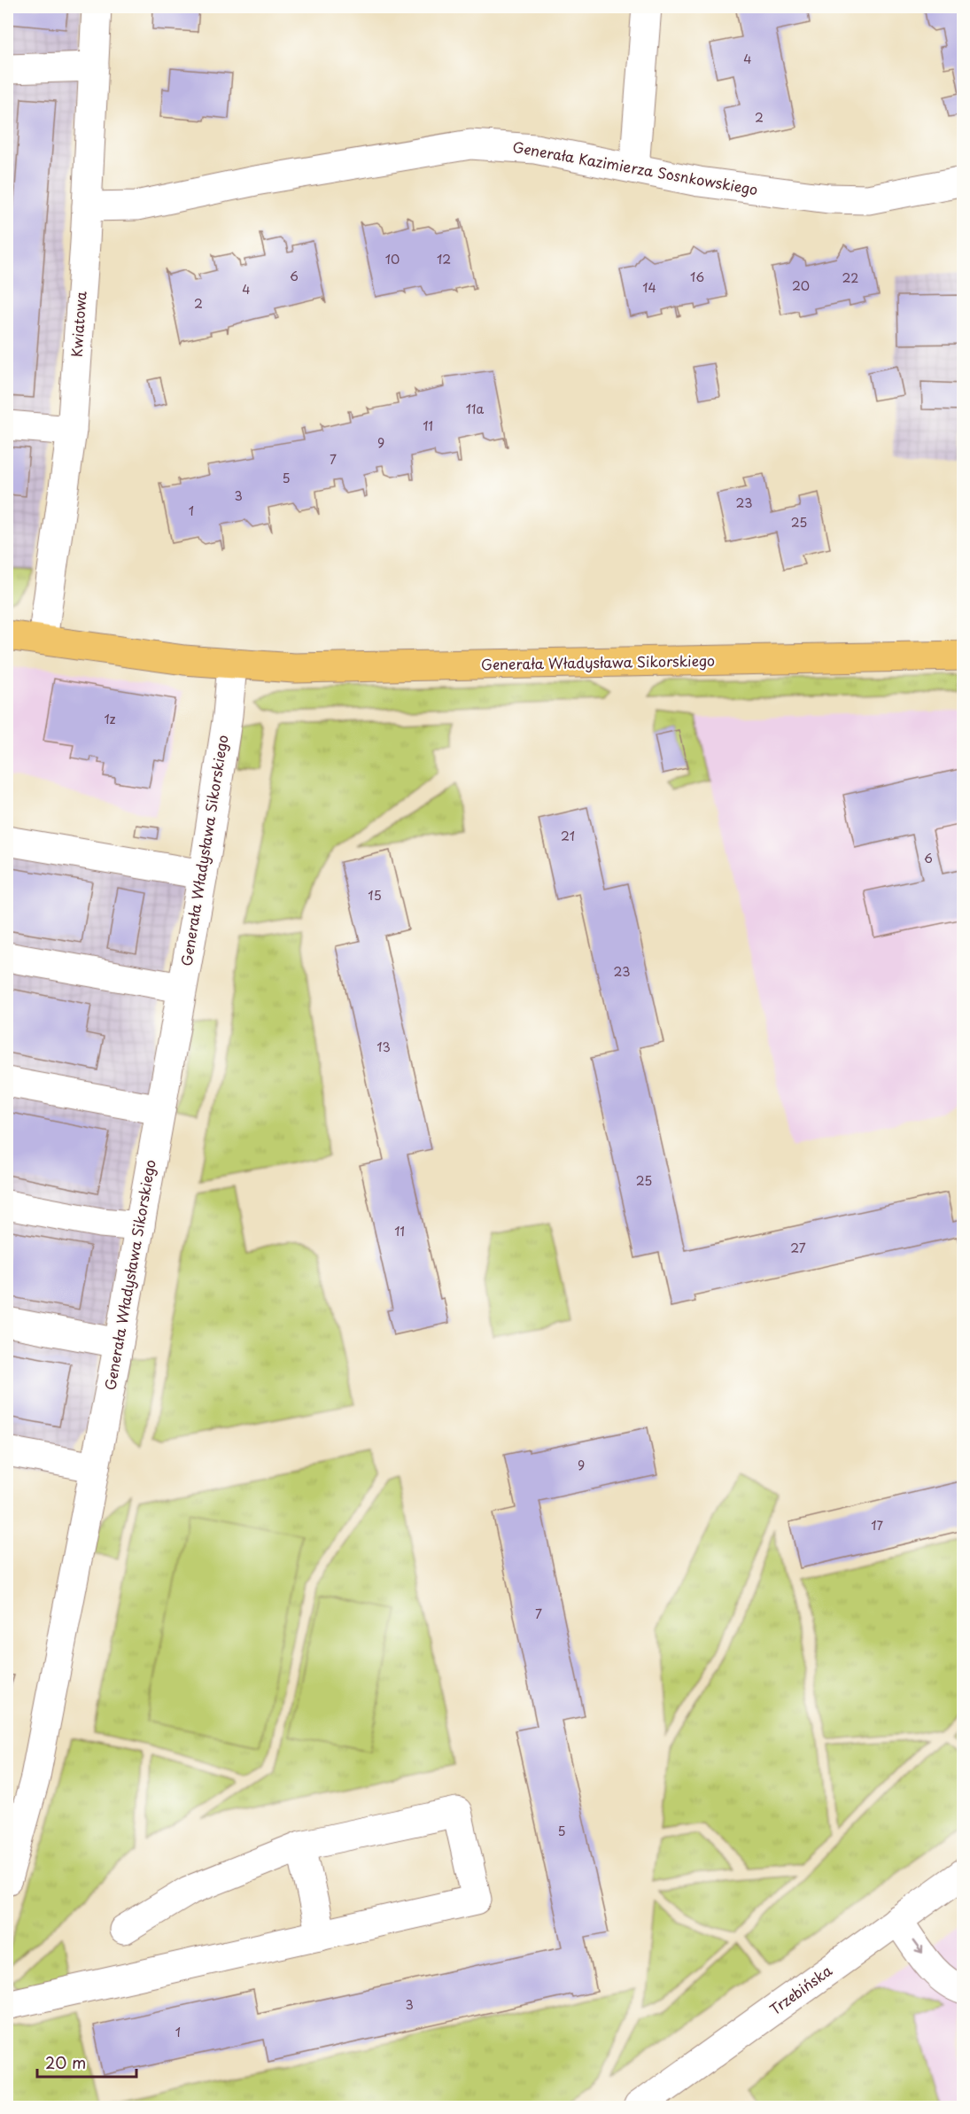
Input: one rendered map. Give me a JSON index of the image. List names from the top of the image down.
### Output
{
  "streets": {
    "main road": ["Generała Władysława Sikorskiego"],
    "street": ["Generała Kazimierza Sosnkowskiego", "Kwiatowa", "Trzebińska"]
  },
  "crossings": [
    ["Generała Kazimierza Sosnkowskiego", "Kwiatowa"],
    ["Kwiatowa", "Generała Władysława Sikorskiego"]
  ],
  "house_numbers": [
    "4",
    "2",
    "10",
    "12",
    "6",
    "16",
    "22",
    "20",
    "14",
    "4",
    "2",
    "11a",
    "11",
    "9",
    "7",
    "5",
    "3",
    "23",
    "1",
    "25",
    "1z",
    "21",
    "6",
    "15",
    "23",
    "13",
    "25",
    "11",
    "27",
    "9",
    "17",
    "7",
    "5",
    "3",
    "1"
  ],
  "scale_bar": "20 m"
}
